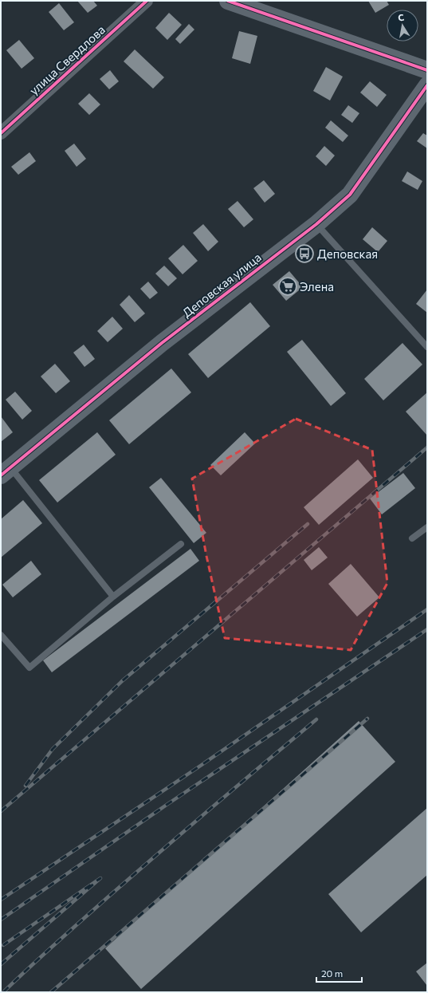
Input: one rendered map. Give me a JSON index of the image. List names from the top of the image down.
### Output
{
  "streets": {
    "street": ["улица Свердлова", "Деповская улица"]
  },
  "places": {
    "bus stop": ["Деповская"],
    "supermarket": ["Элена"]
  },
  "scale_bar": "20 m",
  "north": "top"
}
